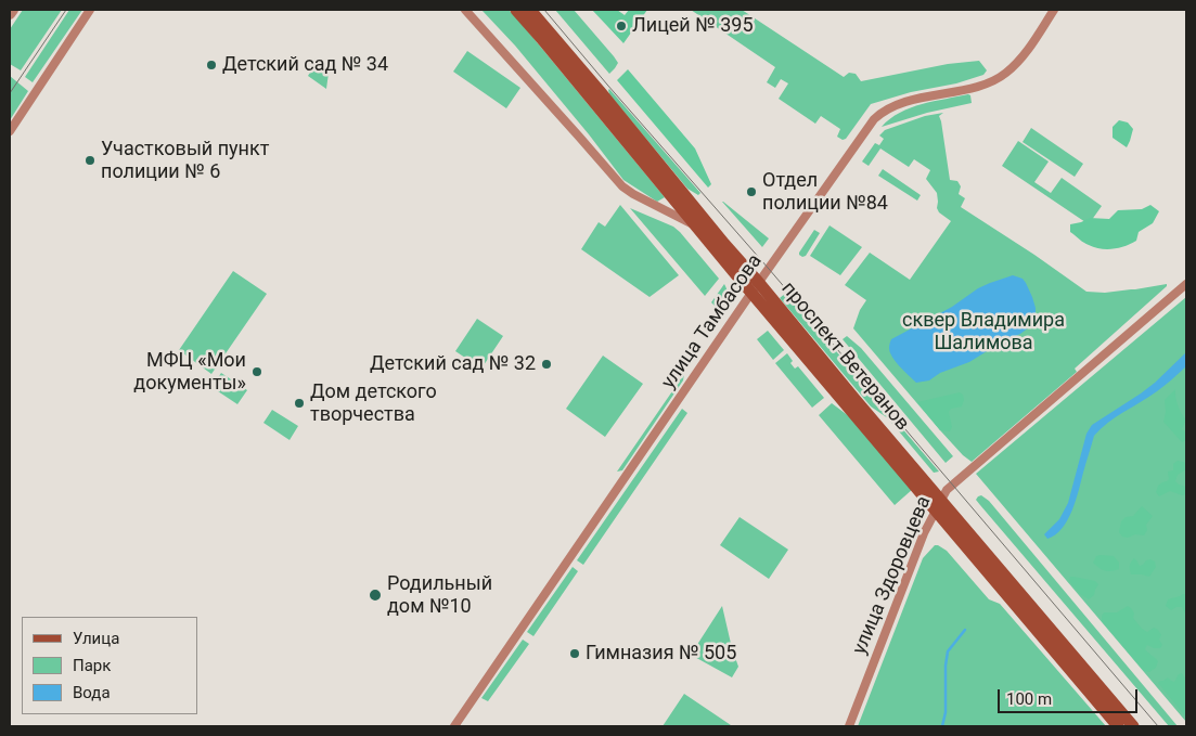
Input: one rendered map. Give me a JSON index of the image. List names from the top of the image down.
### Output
{
  "streets": {
    "main road": ["проспект Ветеранов"],
    "street": ["улица Тамбасова", "улица Здоровцева"]
  },
  "crossings": [
    ["улица Тамбасова", "проспект Ветеранов"],
    ["проспект Ветеранов", "улица Здоровцева"]
  ],
  "parks": ["сквер Владимира Шалимова"],
  "places": [
    "Лицей № 395",
    "Детский сад № 34",
    "Участковый пункт полиции № 6",
    "Отдел полиции №84",
    "Детский сад № 32",
    "МФЦ «Мои документы»",
    "Дом детского творчества",
    "Родильный дом №10",
    "Гимназия № 505"
  ],
  "legend": ["Улица", "Парк", "Вода"],
  "scale_bar": "100 m"
}
